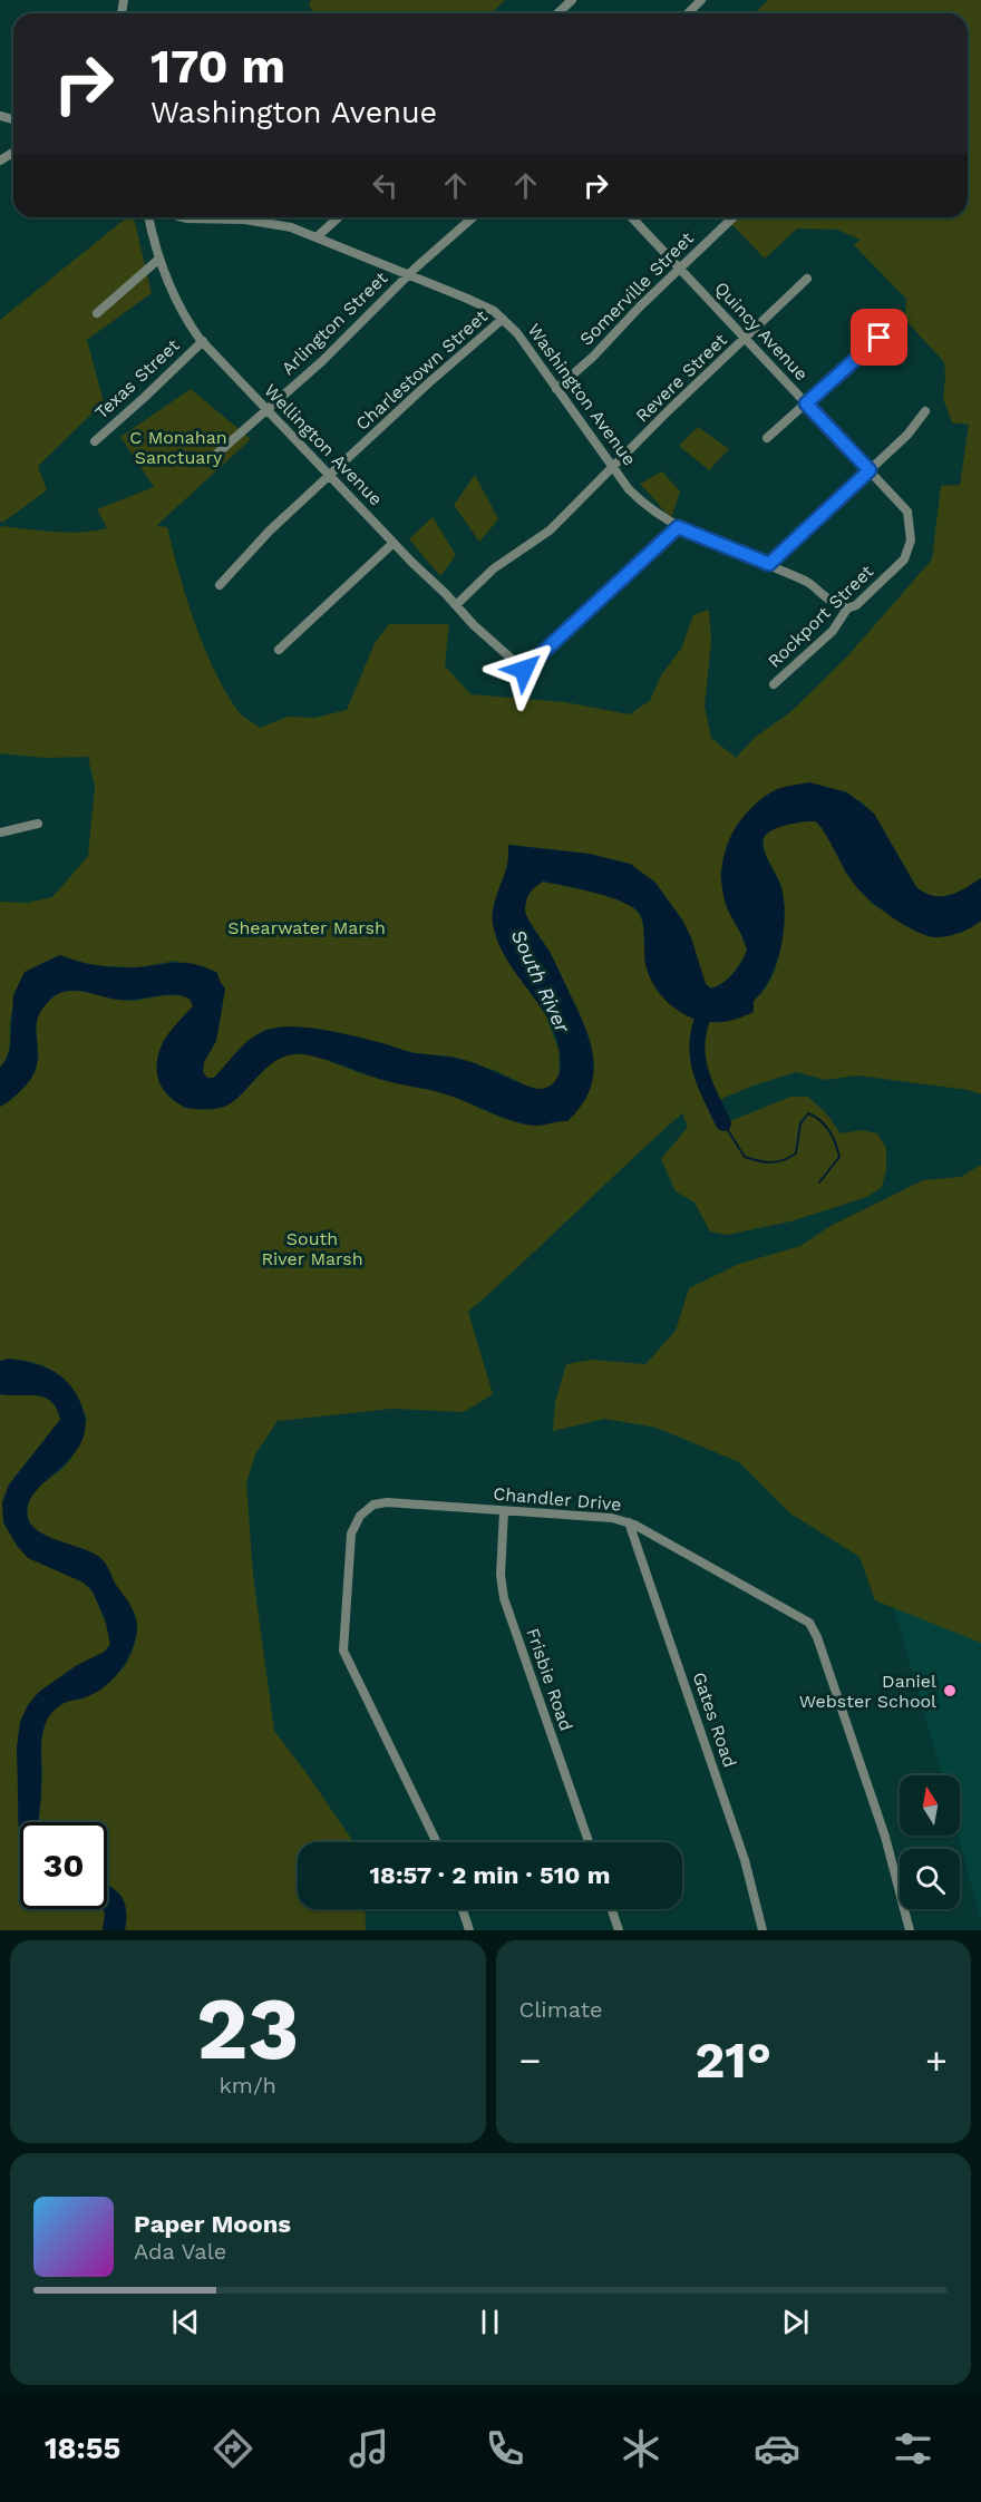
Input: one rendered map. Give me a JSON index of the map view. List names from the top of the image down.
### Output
{
  "streets": {
    "street": [
      "Somerville Street",
      "Arlington Street",
      "Quincy Avenue",
      "Charlestown Street",
      "Revere Street",
      "Texas Street",
      "Washington Avenue",
      "Wellington Avenue",
      "Rockport Street",
      "Chandler Drive",
      "Frisbie Road",
      "Gates Road"
    ]
  },
  "crossings": [
    ["Somerville Street", "Quincy Avenue"],
    ["Somerville Street", "Washington Avenue"],
    ["Arlington Street", "Washington Avenue"],
    ["Arlington Street", "Wellington Avenue"],
    ["Quincy Avenue", "Revere Street"],
    ["Quincy Avenue", "Rockport Street"],
    ["Charlestown Street", "Washington Avenue"],
    ["Charlestown Street", "Wellington Avenue"],
    ["Revere Street", "Washington Avenue"],
    ["Revere Street", "Wellington Avenue"],
    ["Texas Street", "Wellington Avenue"],
    ["Washington Avenue", "Wellington Avenue"],
    ["Washington Avenue", "Rockport Street"],
    ["Chandler Drive", "Frisbie Road"],
    ["Chandler Drive", "Gates Road"]
  ],
  "water": ["South River"],
  "parks": ["C Monahan Sanctuary", "Shearwater Marsh", "South River Marsh"],
  "places": ["Daniel Webster School"],
  "north": "top",
  "page": {
    "turn": ["170 m", "Washington Avenue"],
    "limit": "30",
    "trip": "18:57 · 2 min · 510 m",
    "tile": [
      ["23", "km/h"],
      "Climate"
    ],
    "heat": ["−", "21°", "+"],
    "song": ["Paper Moons", "Ada Vale"],
    "tabs": "18:55"
  }
}
